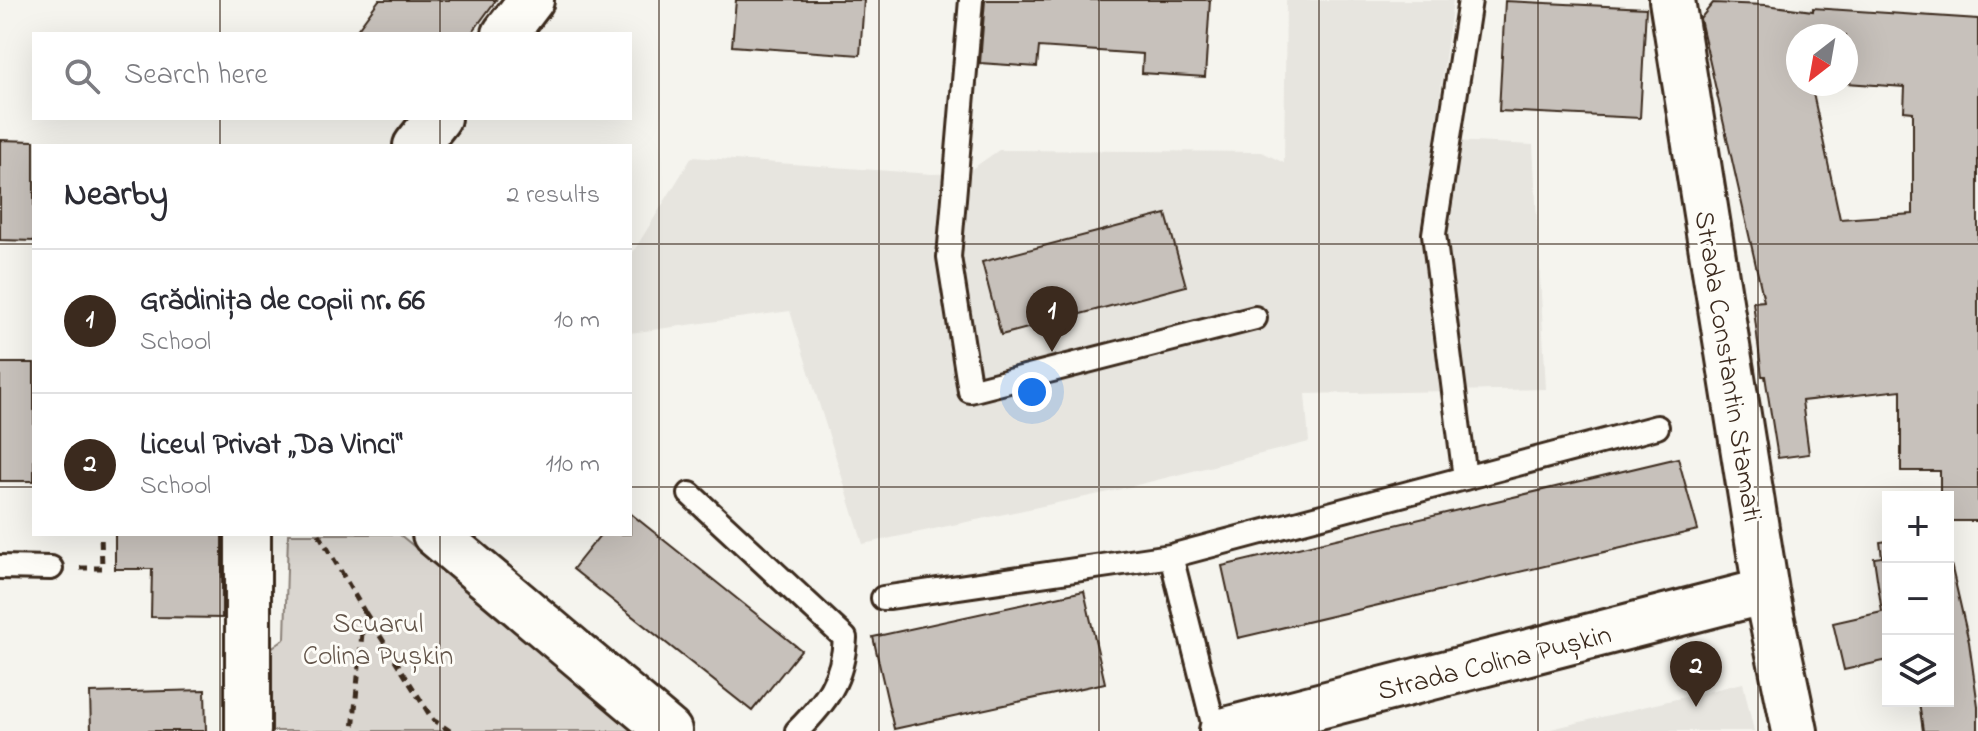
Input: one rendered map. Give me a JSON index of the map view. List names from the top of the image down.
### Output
{
  "streets": {
    "street": ["Strada Constantin Stamati", "Strada Colina Pușkin"]
  },
  "crossings": [
    ["Strada Constantin Stamati", "Strada Colina Pușkin"]
  ],
  "parks": ["Scuarul Colina Pușkin"],
  "north": "bottom left",
  "page": {
    "search": "Search here",
    "heading": ["Nearby", "2 results"],
    "list": [
      {
        "mark": "1",
        "name": "Grădinița de copii nr. 66",
        "note": "School",
        "value": "10 m"
      },
      {
        "mark": "2",
        "name": "Liceul Privat „Da Vinci“",
        "note": "School",
        "value": "110 m"
      }
    ],
    "pins": ["1", "2"],
    "map_buttons": ["+", "−"]
  }
}
